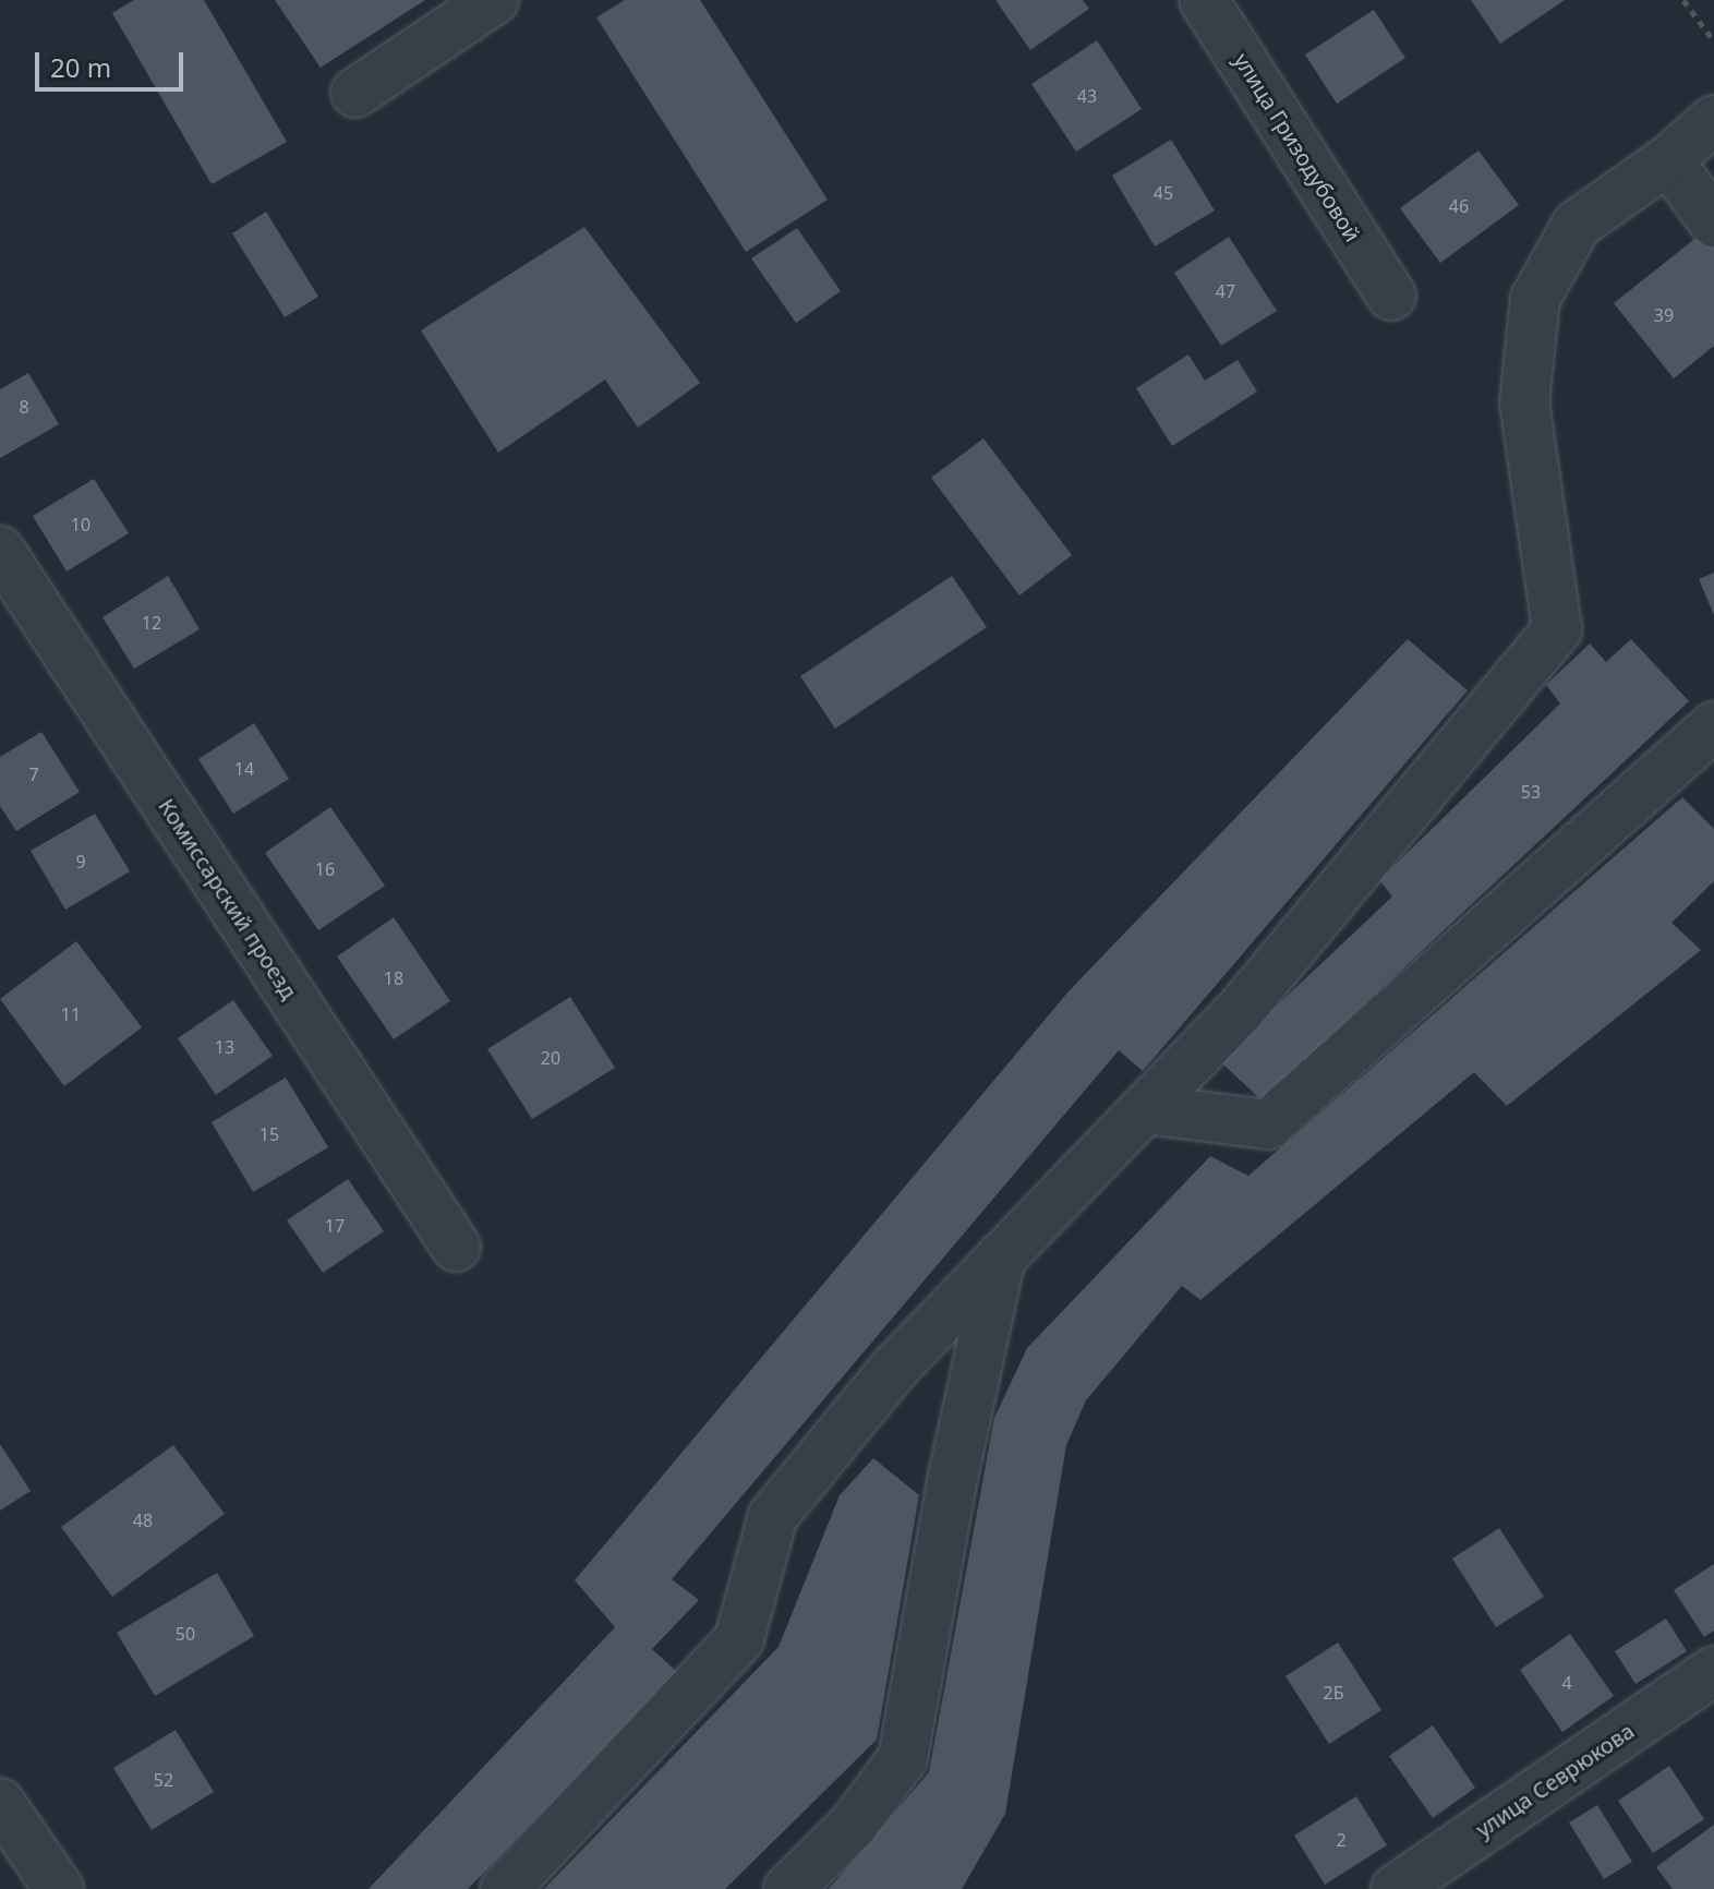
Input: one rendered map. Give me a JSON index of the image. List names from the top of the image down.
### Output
{
  "streets": {
    "street": ["улица Гризодубовой", "Комиссарский проезд", "улица Севрюкова"]
  },
  "house_numbers": [
    "43",
    "45",
    "46",
    "47",
    "39",
    "8",
    "10",
    "12",
    "14",
    "7",
    "53",
    "9",
    "16",
    "18",
    "11",
    "13",
    "20",
    "15",
    "17",
    "48",
    "50",
    "4",
    "2Б",
    "52",
    "2"
  ],
  "scale_bar": "20 m"
}
